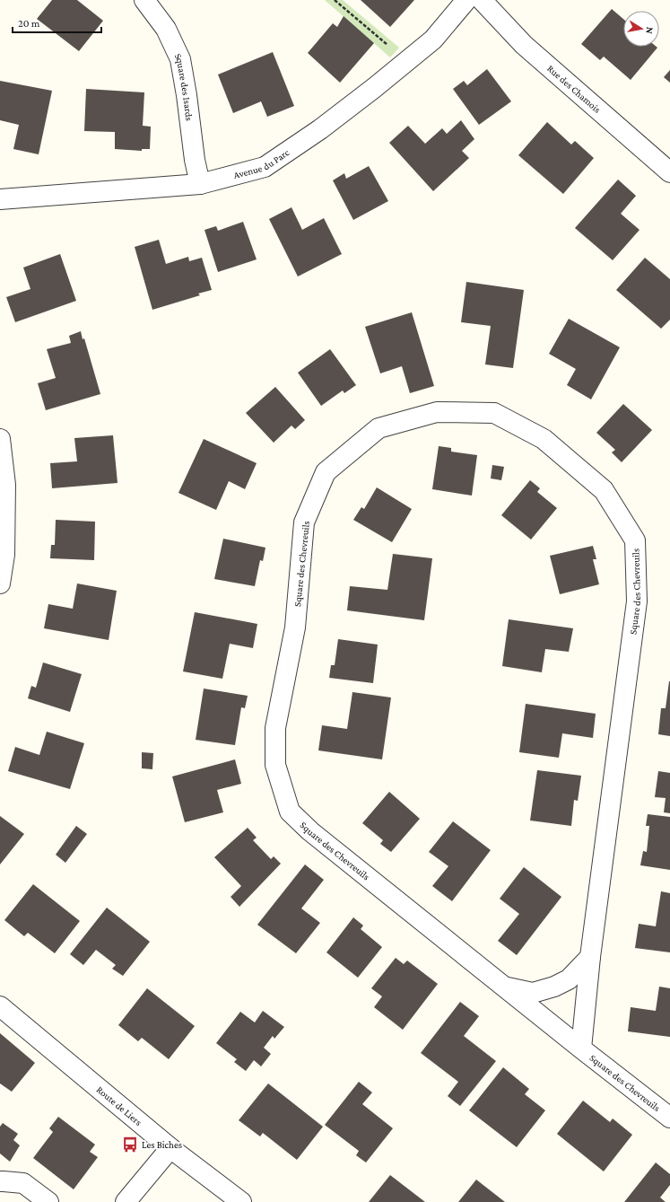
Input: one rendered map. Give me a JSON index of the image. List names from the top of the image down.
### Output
{
  "streets": {
    "street": [
      "Square des Isards",
      "Rue des Chamois",
      "Avenue du Parc",
      "Square des Chevreuils",
      "Route de Liers"
    ]
  },
  "crossings": [
    ["Square des Isards", "Avenue du Parc"]
  ],
  "places": {
    "bus stop": ["Les Biches"]
  },
  "scale_bar": "20 m",
  "north": "right"
}
